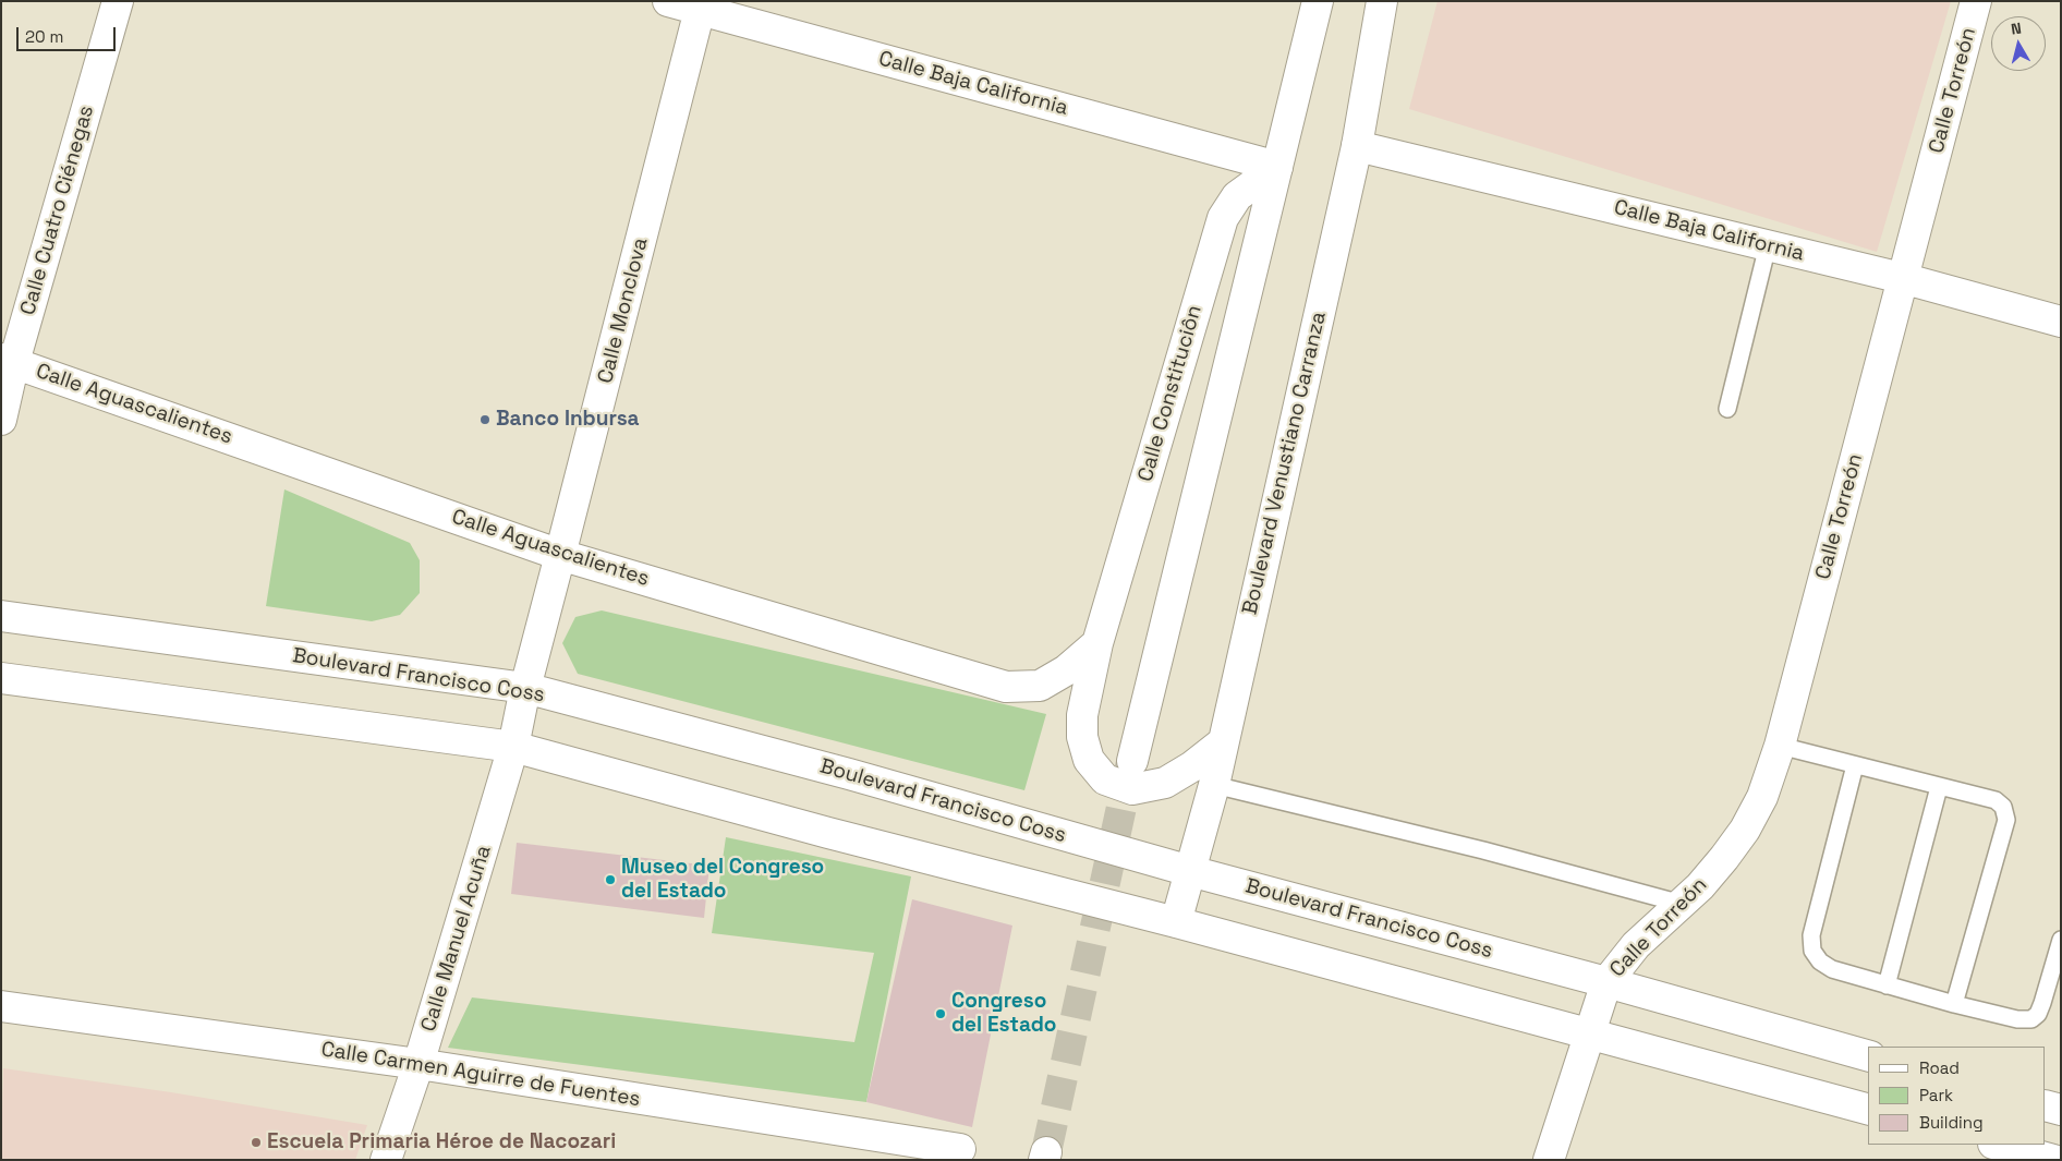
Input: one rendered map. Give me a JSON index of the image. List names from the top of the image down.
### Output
{
  "streets": {
    "main road": [
      "Calle Baja California",
      "Calle Torreón",
      "Calle Cuatro Ciénegas",
      "Calle Monclova",
      "Calle Constituciôn",
      "Calle Aguascalientes",
      "Boulevard Venustiano Carranza",
      "Boulevard Francisco Coss",
      "Calle Manuel Acuña",
      "Calle Carmen Aguirre de Fuentes"
    ]
  },
  "crossings": [
    ["Calle Baja California", "Calle Torreón"],
    ["Calle Baja California", "Calle Monclova"],
    ["Calle Baja California", "Calle Constituciôn"],
    ["Calle Baja California", "Boulevard Venustiano Carranza"],
    ["Calle Torreón", "Boulevard Francisco Coss"],
    ["Calle Cuatro Ciénegas", "Calle Aguascalientes"],
    ["Calle Monclova", "Calle Aguascalientes"],
    ["Calle Monclova", "Boulevard Francisco Coss"],
    ["Calle Monclova", "Calle Manuel Acuña"],
    ["Calle Constituciôn", "Calle Aguascalientes"],
    ["Calle Constituciôn", "Boulevard Venustiano Carranza"],
    ["Boulevard Venustiano Carranza", "Boulevard Francisco Coss"],
    ["Calle Manuel Acuña", "Calle Carmen Aguirre de Fuentes"]
  ],
  "places": [
    "Banco Inbursa",
    "Museo del Congreso del Estado",
    "Congreso del Estado",
    "Escuela Primaria Héroe de Nacozari"
  ],
  "legend": ["Road", "Park", "Building"],
  "scale_bar": "20 m",
  "north": "top"
}
